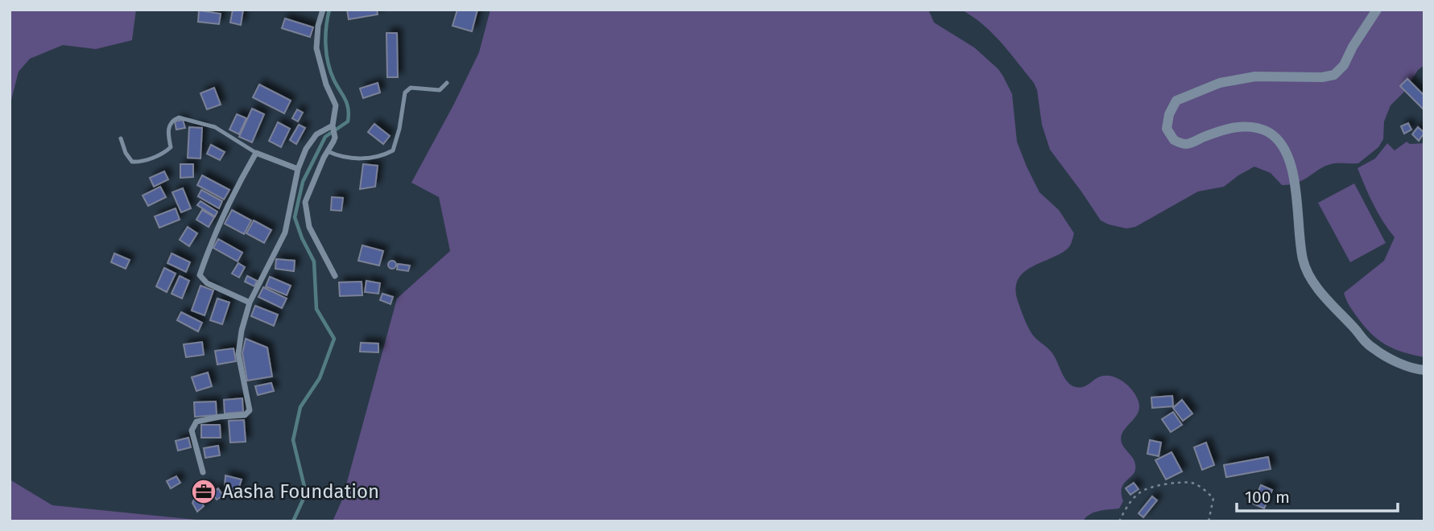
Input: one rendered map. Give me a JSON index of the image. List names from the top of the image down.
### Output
{
  "places": {
    "office": ["Aasha Foundation"]
  },
  "scale_bar": "100 m"
}
